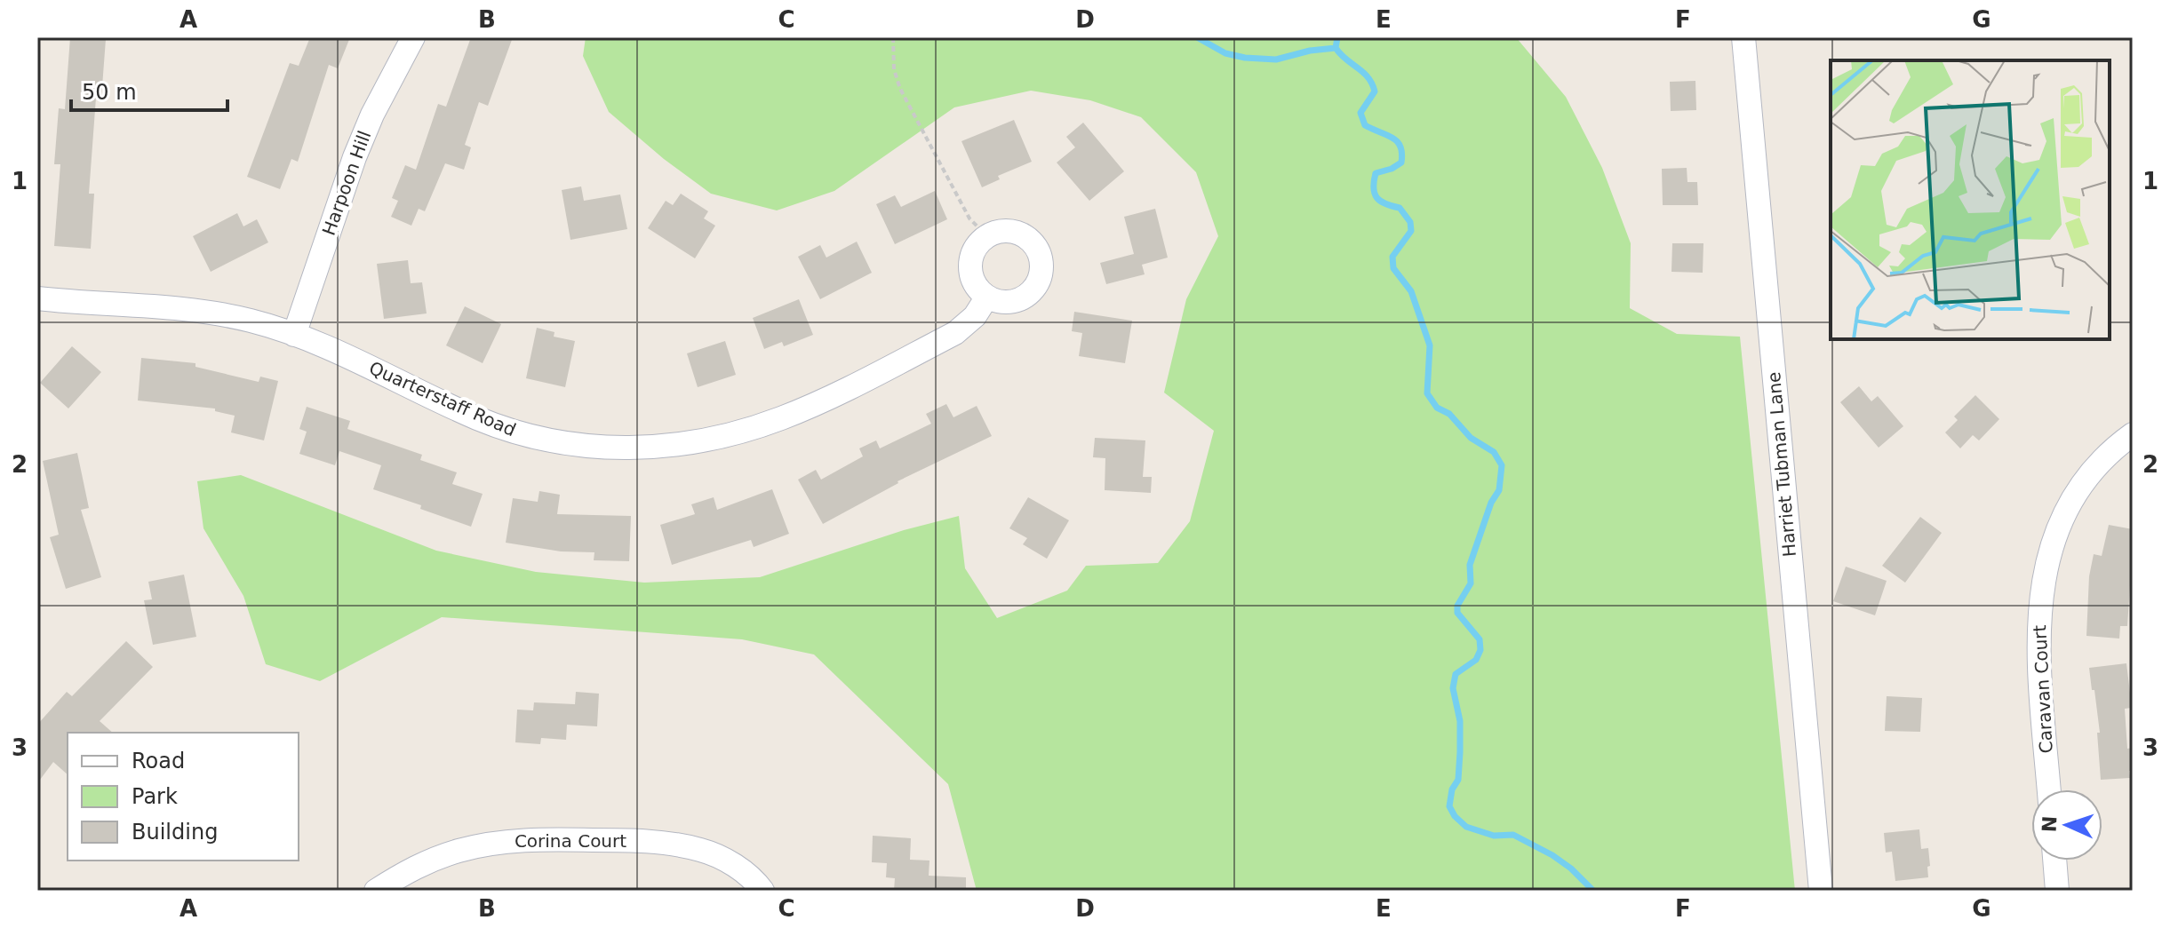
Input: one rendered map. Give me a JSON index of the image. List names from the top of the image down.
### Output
{
  "streets": {
    "street": [
      "Harpoon Hill",
      "Quarterstaff Road",
      "Harriet Tubman Lane",
      "Caravan Court",
      "Corina Court"
    ]
  },
  "crossings": [
    ["Harpoon Hill", "Quarterstaff Road"]
  ],
  "legend": ["Road", "Park", "Building"],
  "scale_bar": "50 m",
  "north": "left",
  "grid": {
    "columns": [
      "A",
      "B",
      "C",
      "D",
      "E",
      "F",
      "G"
    ],
    "rows": ["1", "2", "3"]
  }
}
